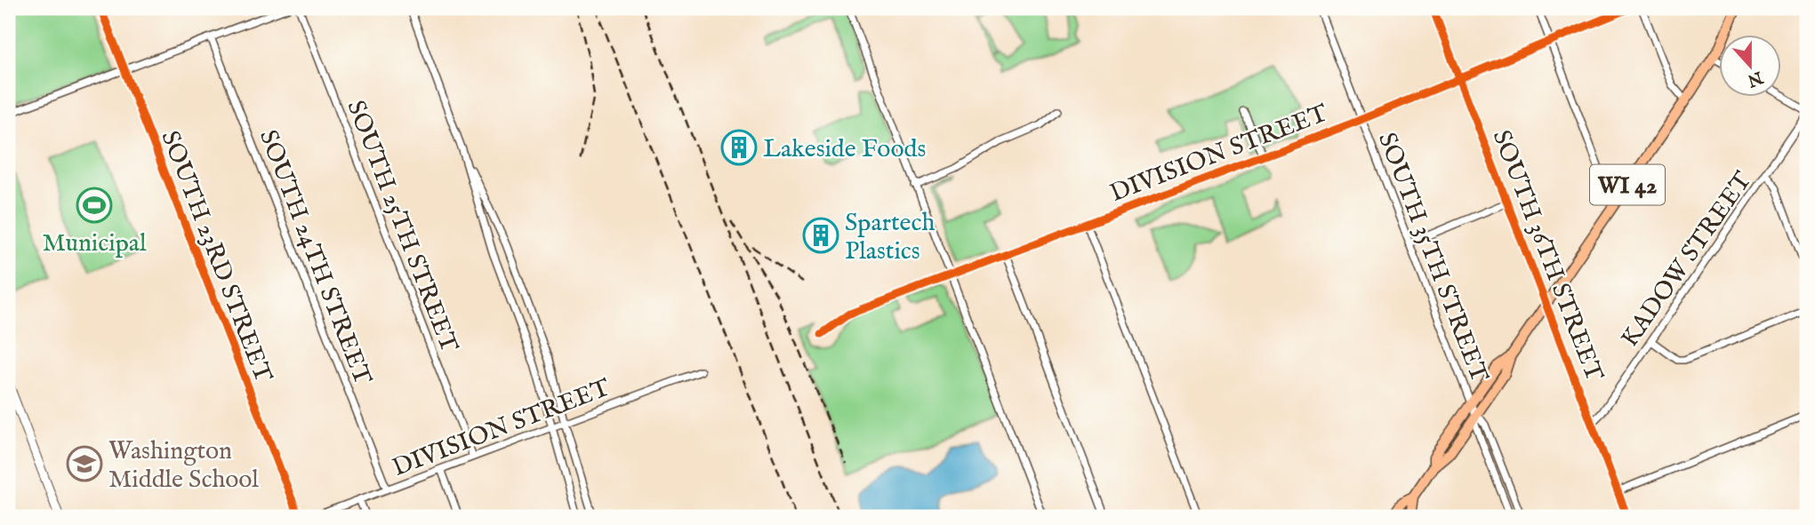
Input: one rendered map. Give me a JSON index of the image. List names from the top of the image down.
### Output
{
  "streets": {
    "main road": ["WI 42"],
    "street": [
      "DIVISION STREET",
      "SOUTH 25TH STREET",
      "SOUTH 36TH STREET",
      "SOUTH 23RD STREET",
      "SOUTH 24TH STREET",
      "SOUTH 35TH STREET",
      "KADOW STREET"
    ]
  },
  "crossings": [
    ["DIVISION STREET", "SOUTH 25TH STREET"],
    ["DIVISION STREET", "SOUTH 36TH STREET"],
    ["DIVISION STREET", "SOUTH 24TH STREET"],
    ["DIVISION STREET", "SOUTH 35TH STREET"],
    ["WI 42", "SOUTH 36TH STREET"],
    ["WI 42", "SOUTH 35TH STREET"],
    ["SOUTH 36TH STREET", "KADOW STREET"]
  ],
  "places": {
    "building": ["Lakeside Foods", "Spartech Plastics"],
    "sports": ["Municipal"],
    "school or university": ["Washington Middle School"]
  },
  "north": "bottom"
}
